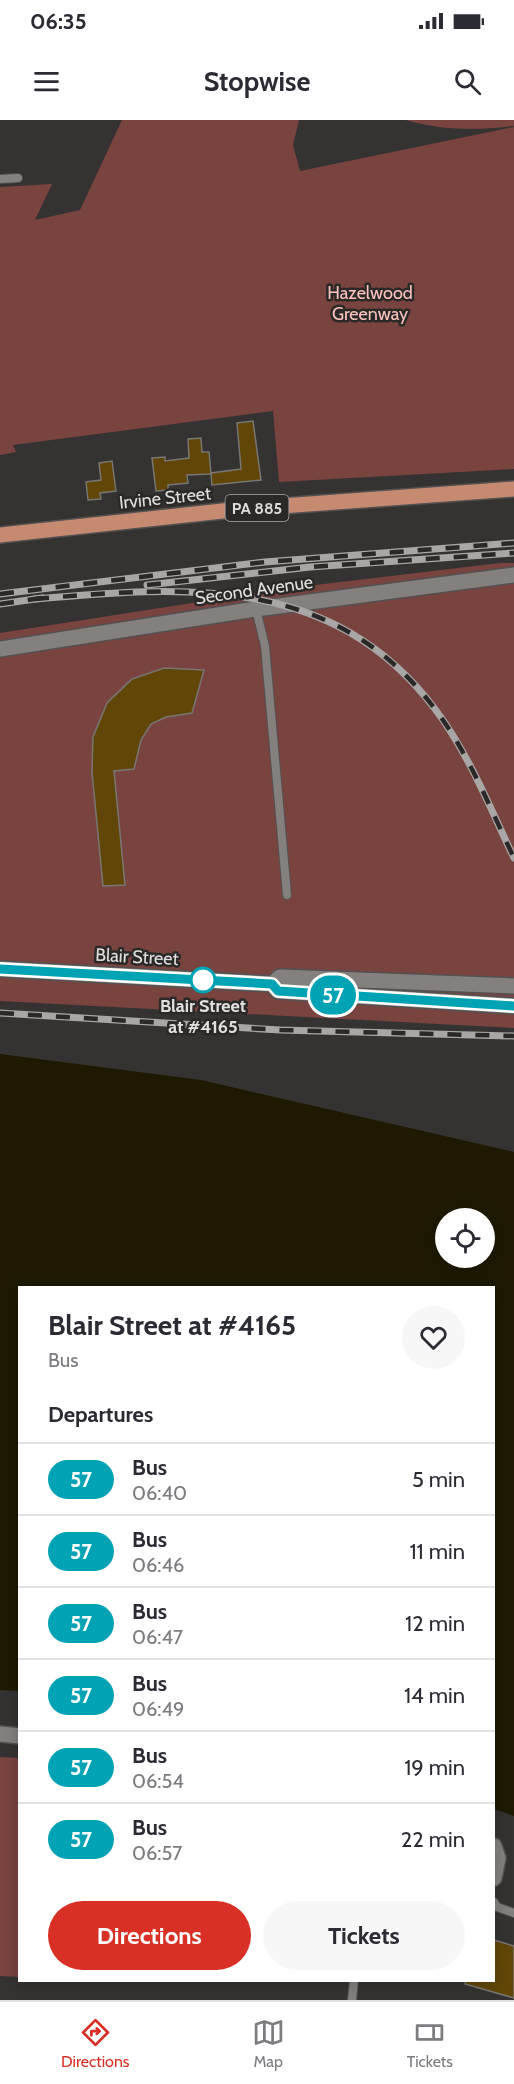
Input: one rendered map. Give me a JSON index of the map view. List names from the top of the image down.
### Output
{
  "streets": {
    "main road": ["Irvine Street", "PA 885"],
    "street": ["Second Avenue", "Blair Street"]
  },
  "parks": ["Hazelwood Greenway"],
  "places": ["Blair Street at #4165"],
  "lines": ["bus line 57"],
  "page": {
    "status": "06:35",
    "header": "Stopwise",
    "on_map": "57",
    "heading": [
      ["Blair Street at #4165", "Bus"],
      "Departures"
    ],
    "list": [
      {
        "mark": "57",
        "name": "Bus",
        "note": "06:40",
        "value": "5 min"
      },
      {
        "mark": "57",
        "name": "Bus",
        "note": "06:46",
        "value": "11 min"
      },
      {
        "mark": "57",
        "name": "Bus",
        "note": "06:47",
        "value": "12 min"
      },
      {
        "mark": "57",
        "name": "Bus",
        "note": "06:49",
        "value": "14 min"
      },
      {
        "mark": "57",
        "name": "Bus",
        "note": "06:54",
        "value": "19 min"
      },
      {
        "mark": "57",
        "name": "Bus",
        "note": "06:57",
        "value": "22 min"
      }
    ],
    "buttons": ["Directions", "Tickets"],
    "tabs": ["Directions", "Map", "Tickets"]
  }
}
